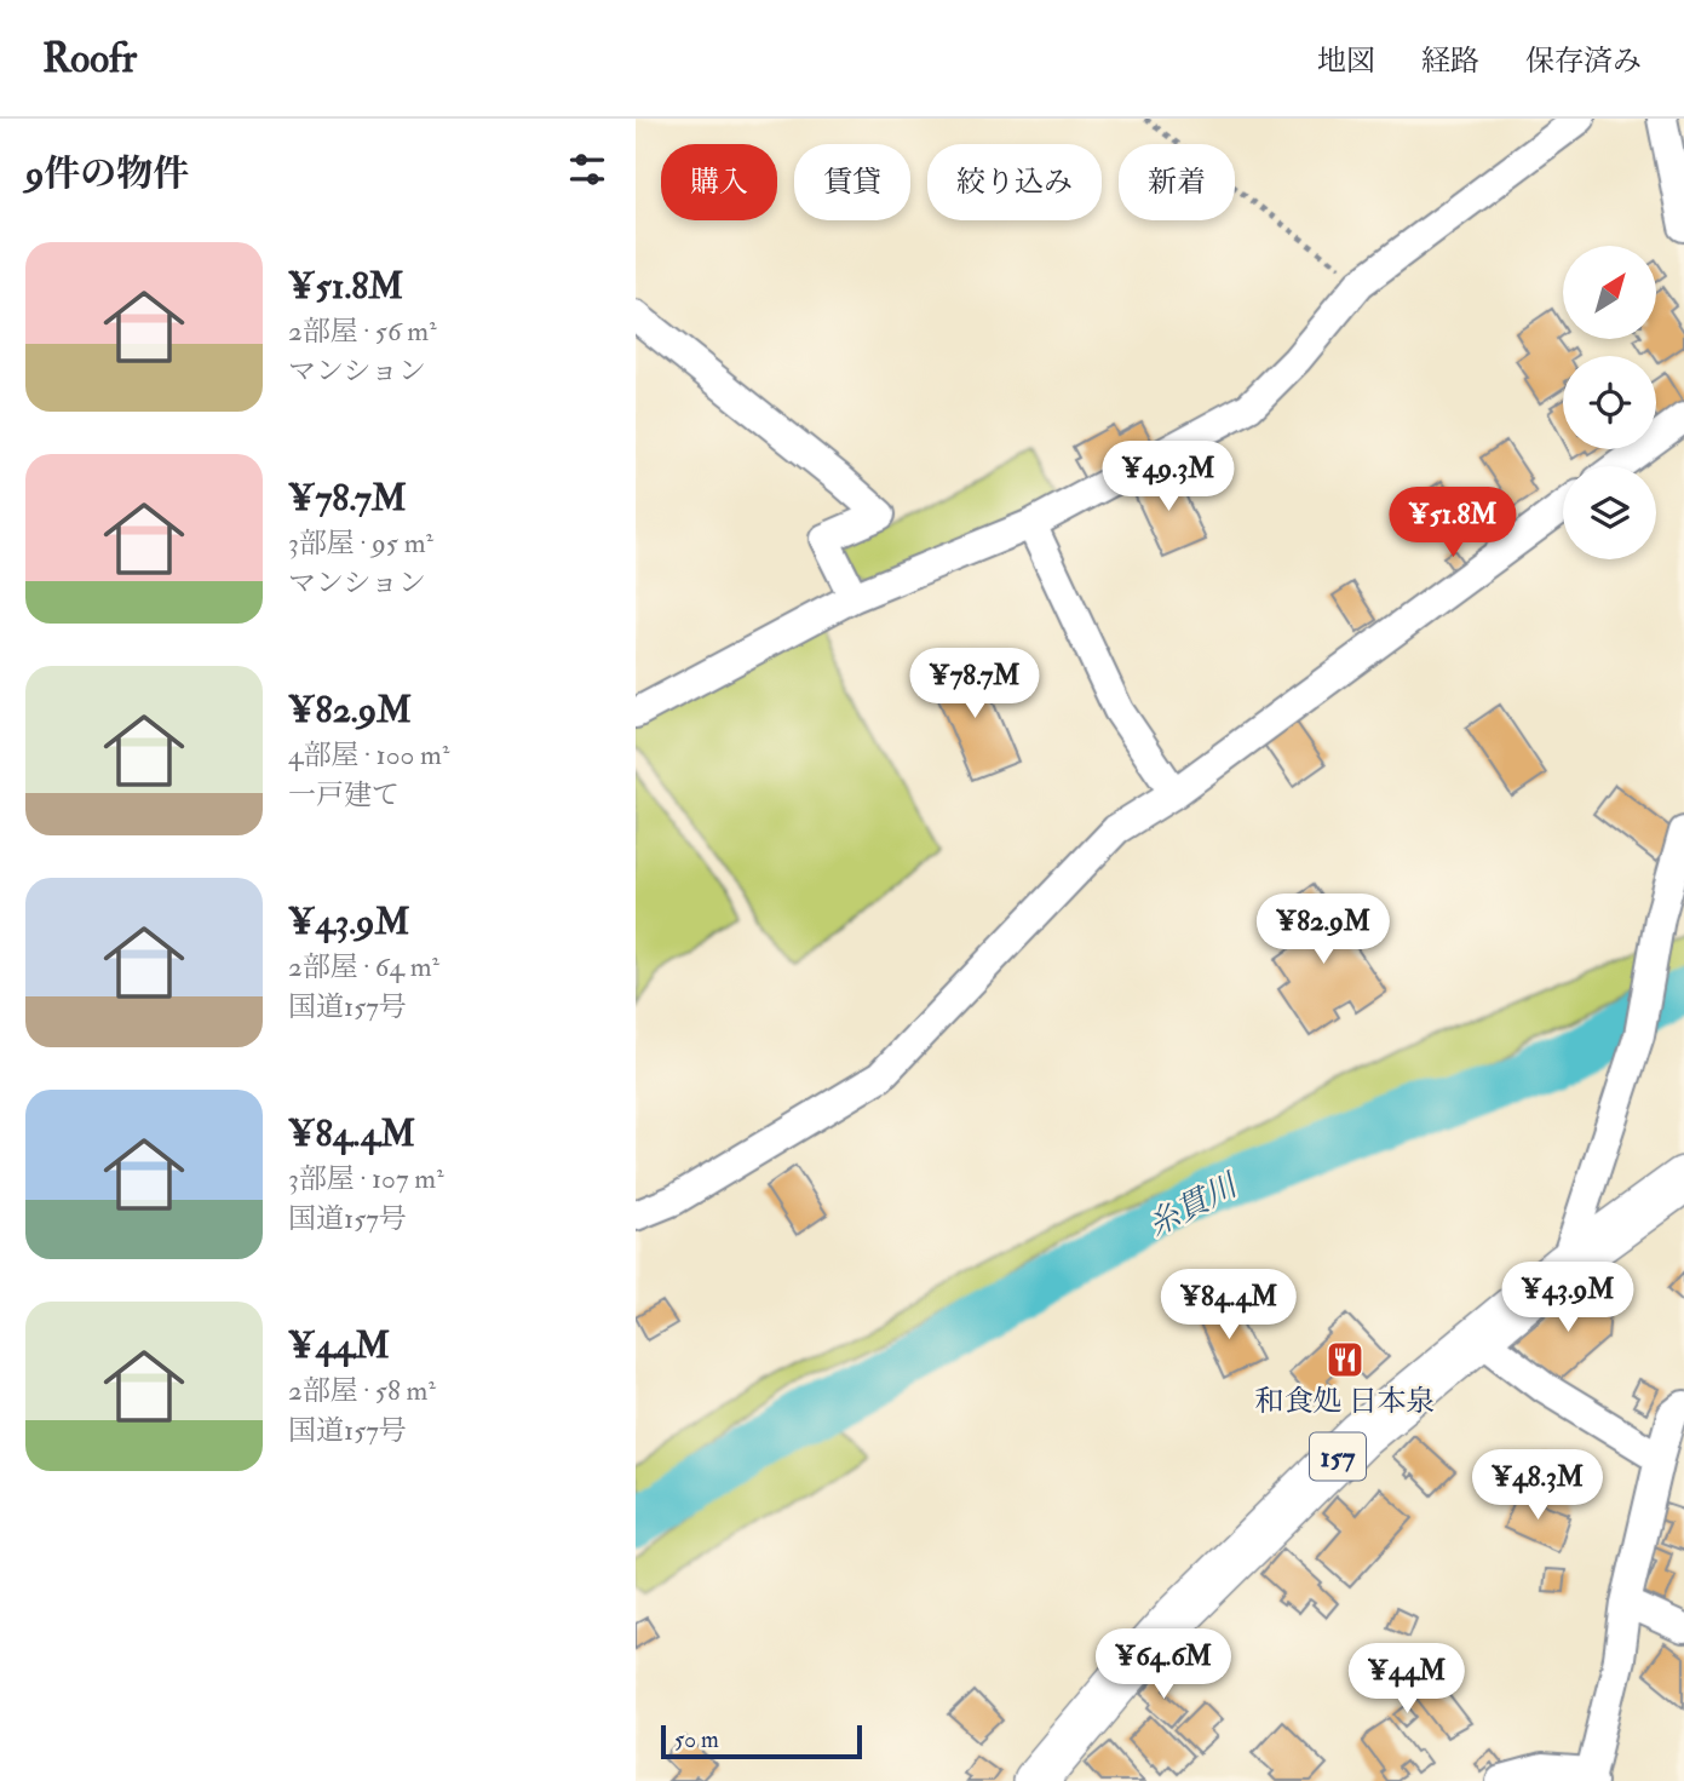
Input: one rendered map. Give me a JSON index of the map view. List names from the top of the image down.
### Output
{
  "streets": {
    "highway": ["157"]
  },
  "water": ["糸貫川"],
  "places": {
    "restaurant": ["和食処 日本泉"]
  },
  "scale_bar": "50 m",
  "north": "top right",
  "page": {
    "header": "Roofr",
    "nav": ["地図", "経路", "保存済み"],
    "heading": "9件の物件",
    "chip": [
      "購入",
      "賃貸",
      "絞り込み",
      "新着"
    ],
    "list": [
      {
        "name": "¥51.8M",
        "note": "2部屋 · 56 m² · マンション"
      },
      {
        "name": "¥78.7M",
        "note": "3部屋 · 95 m² · マンション"
      },
      {
        "name": "¥82.9M",
        "note": "4部屋 · 100 m² · 一戸建て"
      },
      {
        "name": "¥43.9M",
        "note": "2部屋 · 64 m² · 国道157号"
      },
      {
        "name": "¥84.4M",
        "note": "3部屋 · 107 m² · 国道157号"
      },
      {
        "name": "¥44M",
        "note": "2部屋 · 58 m² · 国道157号"
      }
    ],
    "price": [
      "¥49.3M",
      "¥51.8M",
      "¥78.7M",
      "¥82.9M",
      "¥43.9M",
      "¥84.4M",
      "¥48.3M",
      "¥64.6M",
      "¥44M"
    ],
    "scale": "50 m"
  }
}
